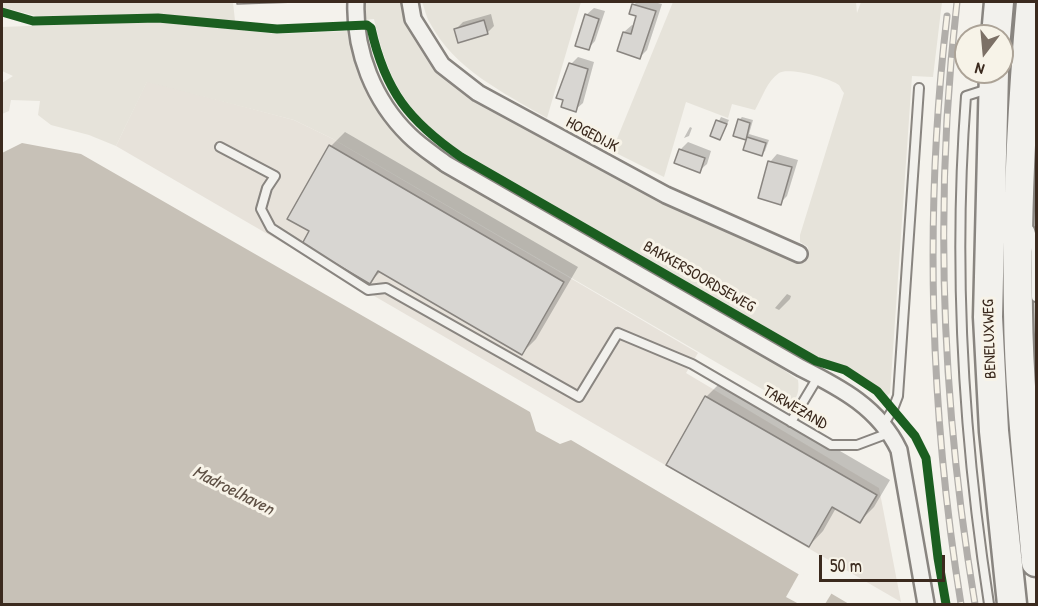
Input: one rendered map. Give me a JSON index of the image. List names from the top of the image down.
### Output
{
  "streets": {
    "highway": ["BENELUXWEG"],
    "street": ["HOGEDIJK", "BAKKERSOORDSEWEG"],
    "lane": ["TARWEZAND"]
  },
  "crossings": [
    ["BAKKERSOORDSEWEG", "TARWEZAND"]
  ],
  "water": ["Madroelhaven"],
  "scale_bar": "50 m",
  "north": "bottom"
}
